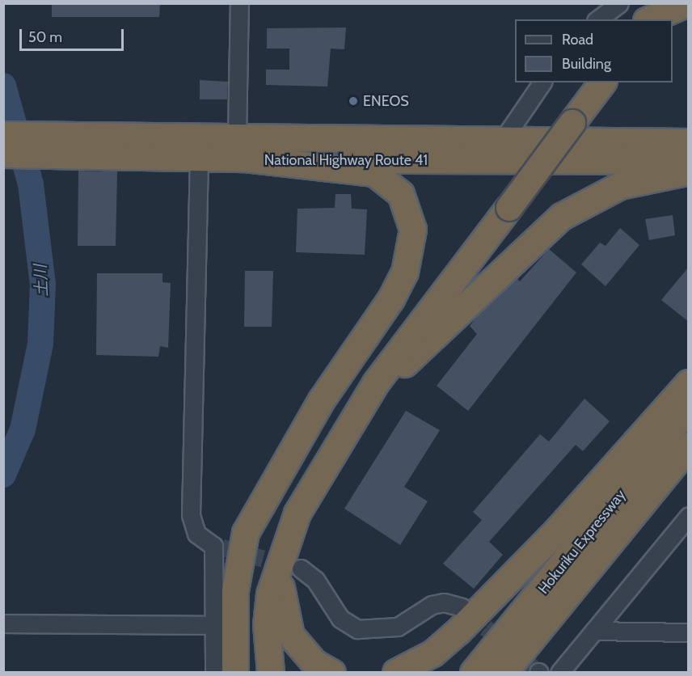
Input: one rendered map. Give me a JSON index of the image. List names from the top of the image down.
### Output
{
  "streets": {
    "highway": ["National Highway Route 41", "Hokuriku Expressway"]
  },
  "water": ["土川"],
  "places": ["ENEOS"],
  "legend": ["Road", "Building"],
  "scale_bar": "50 m"
}
